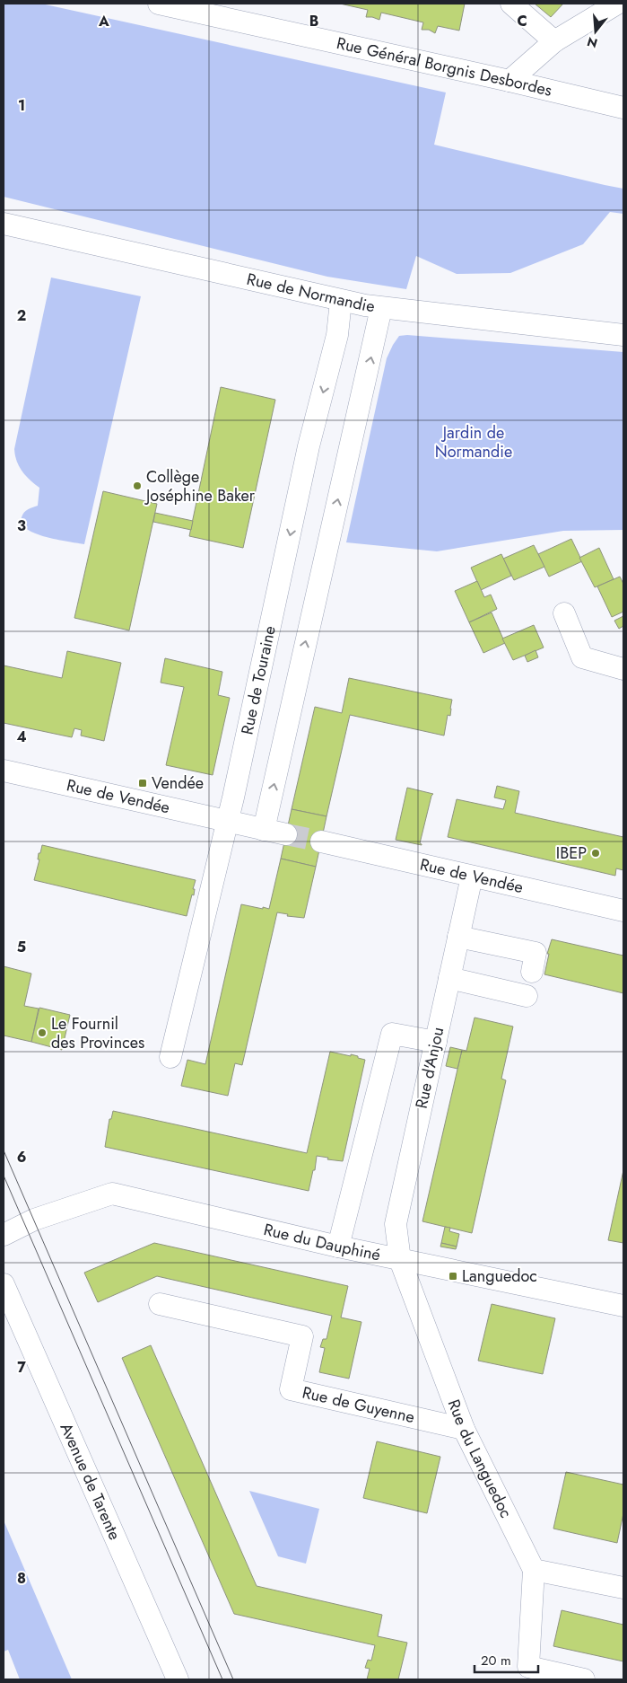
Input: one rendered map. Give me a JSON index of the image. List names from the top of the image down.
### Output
{
  "streets": {
    "street": [
      "Rue Général Borgnis Desbordes",
      "Rue de Normandie",
      "Rue de Touraine",
      "Rue de Vendée",
      "Rue d'Anjou",
      "Rue du Dauphiné",
      "Rue de Guyenne",
      "Rue du Languedoc",
      "Avenue de Tarente"
    ]
  },
  "crossings": [
    ["Rue de Normandie", "Rue de Touraine"],
    ["Rue de Touraine", "Rue de Vendée"],
    ["Rue de Vendée", "Rue d'Anjou"],
    ["Rue d'Anjou", "Rue du Dauphiné"],
    ["Rue d'Anjou", "Rue du Languedoc"],
    ["Rue du Dauphiné", "Rue du Languedoc"],
    ["Rue de Guyenne", "Rue du Languedoc"]
  ],
  "parks": ["Jardin de Normandie"],
  "places": {
    "other": ["Collège Joséphine Baker", "IBEP", "Le Fournil des Provinces"],
    "transit": ["Vendée", "Languedoc"]
  },
  "scale_bar": "20 m",
  "north": "bottom",
  "grid": {
    "columns": ["A", "B", "C"],
    "rows": [
      "1",
      "2",
      "3",
      "4",
      "5",
      "6",
      "7",
      "8"
    ]
  }
}
